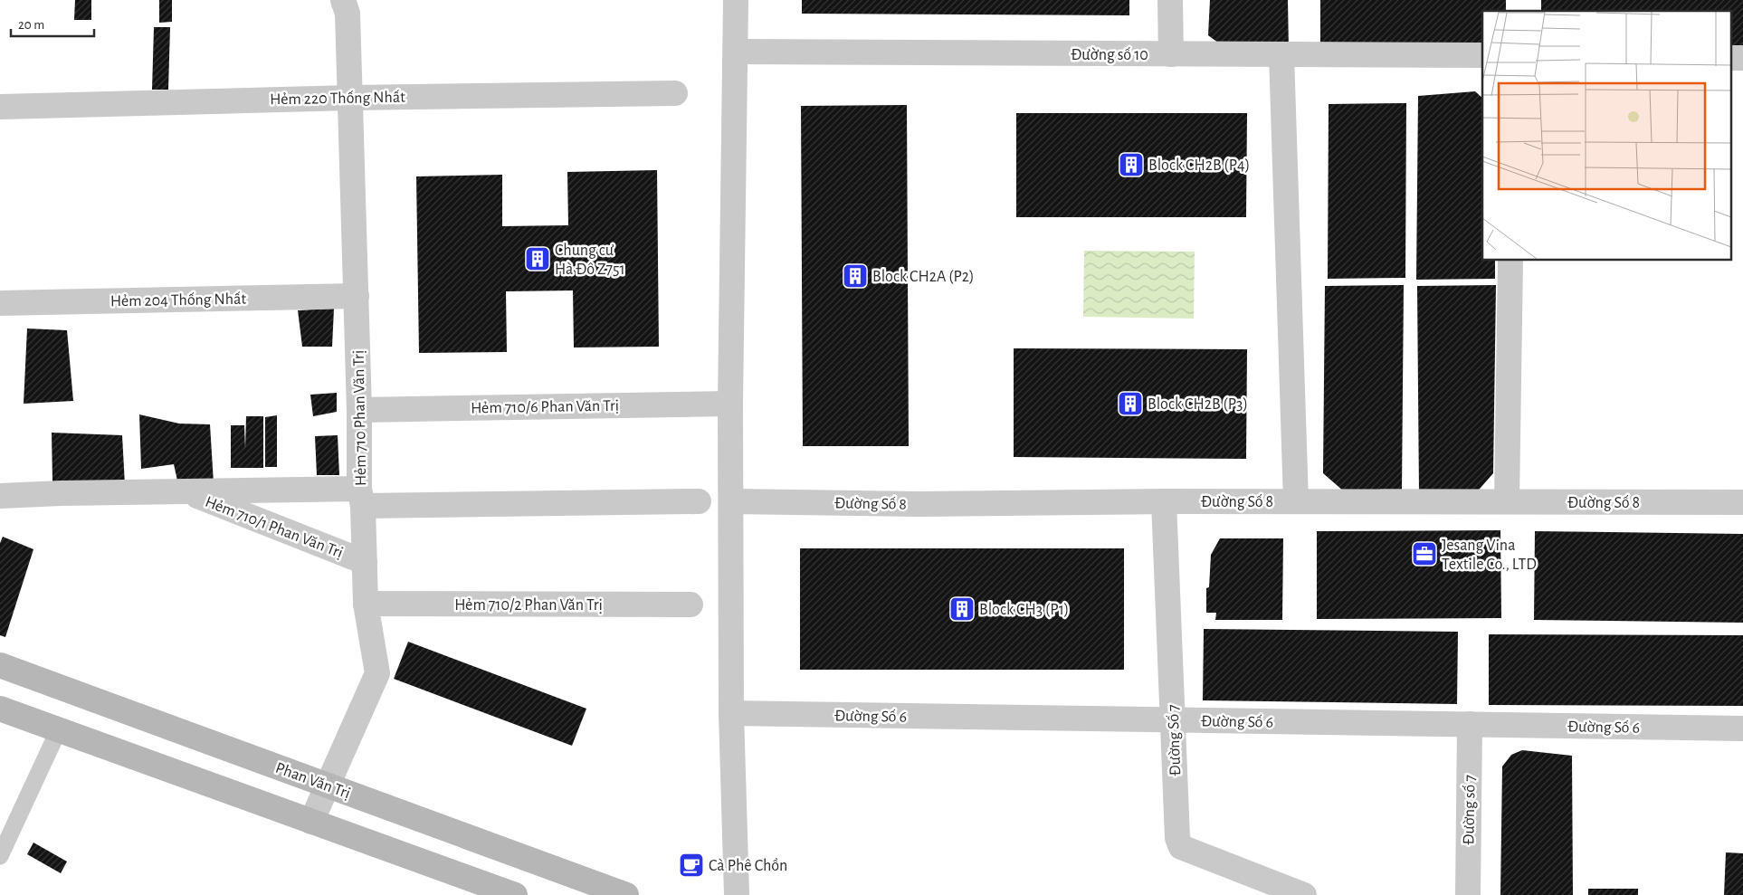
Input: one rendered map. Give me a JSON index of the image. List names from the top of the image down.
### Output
{
  "streets": {
    "main road": ["Phan Văn Trị"],
    "street": [
      "Đường số 10",
      "Hẻm 220 Thống Nhất",
      "Hẻm 204 Thống Nhất",
      "Hẻm 710/6 Phan Văn Trị",
      "Hẻm 710 Phan Văn Trị",
      "Đường Số 8",
      "Hẻm 710/1 Phan Văn Trị",
      "Hẻm 710/2 Phan Văn Trị",
      "Đường Số 6",
      "Đường Số 7",
      "Đường số 7"
    ]
  },
  "crossings": [
    ["Hẻm 220 Thống Nhất", "Hẻm 710 Phan Văn Trị"],
    ["Hẻm 204 Thống Nhất", "Hẻm 710 Phan Văn Trị"],
    ["Hẻm 710/6 Phan Văn Trị", "Hẻm 710 Phan Văn Trị"],
    ["Hẻm 710 Phan Văn Trị", "Hẻm 710/1 Phan Văn Trị"],
    ["Hẻm 710 Phan Văn Trị", "Hẻm 710/2 Phan Văn Trị"],
    ["Hẻm 710 Phan Văn Trị", "Phan Văn Trị"],
    ["Đường Số 8", "Đường Số 7"],
    ["Đường Số 6", "Đường Số 7"],
    ["Đường Số 6", "Đường số 7"]
  ],
  "places": {
    "building": [
      "Block CH2B (P4)",
      "Chung cư Hà Đô Z751",
      "Block CH2A (P2)",
      "Block CH2B (P3)",
      "Block CH3 (P1)"
    ],
    "office": ["Jesang Vina Textile Co., LTD"],
    "cafe": ["Cà Phê Chồn"]
  },
  "scale_bar": "20 m"
}
